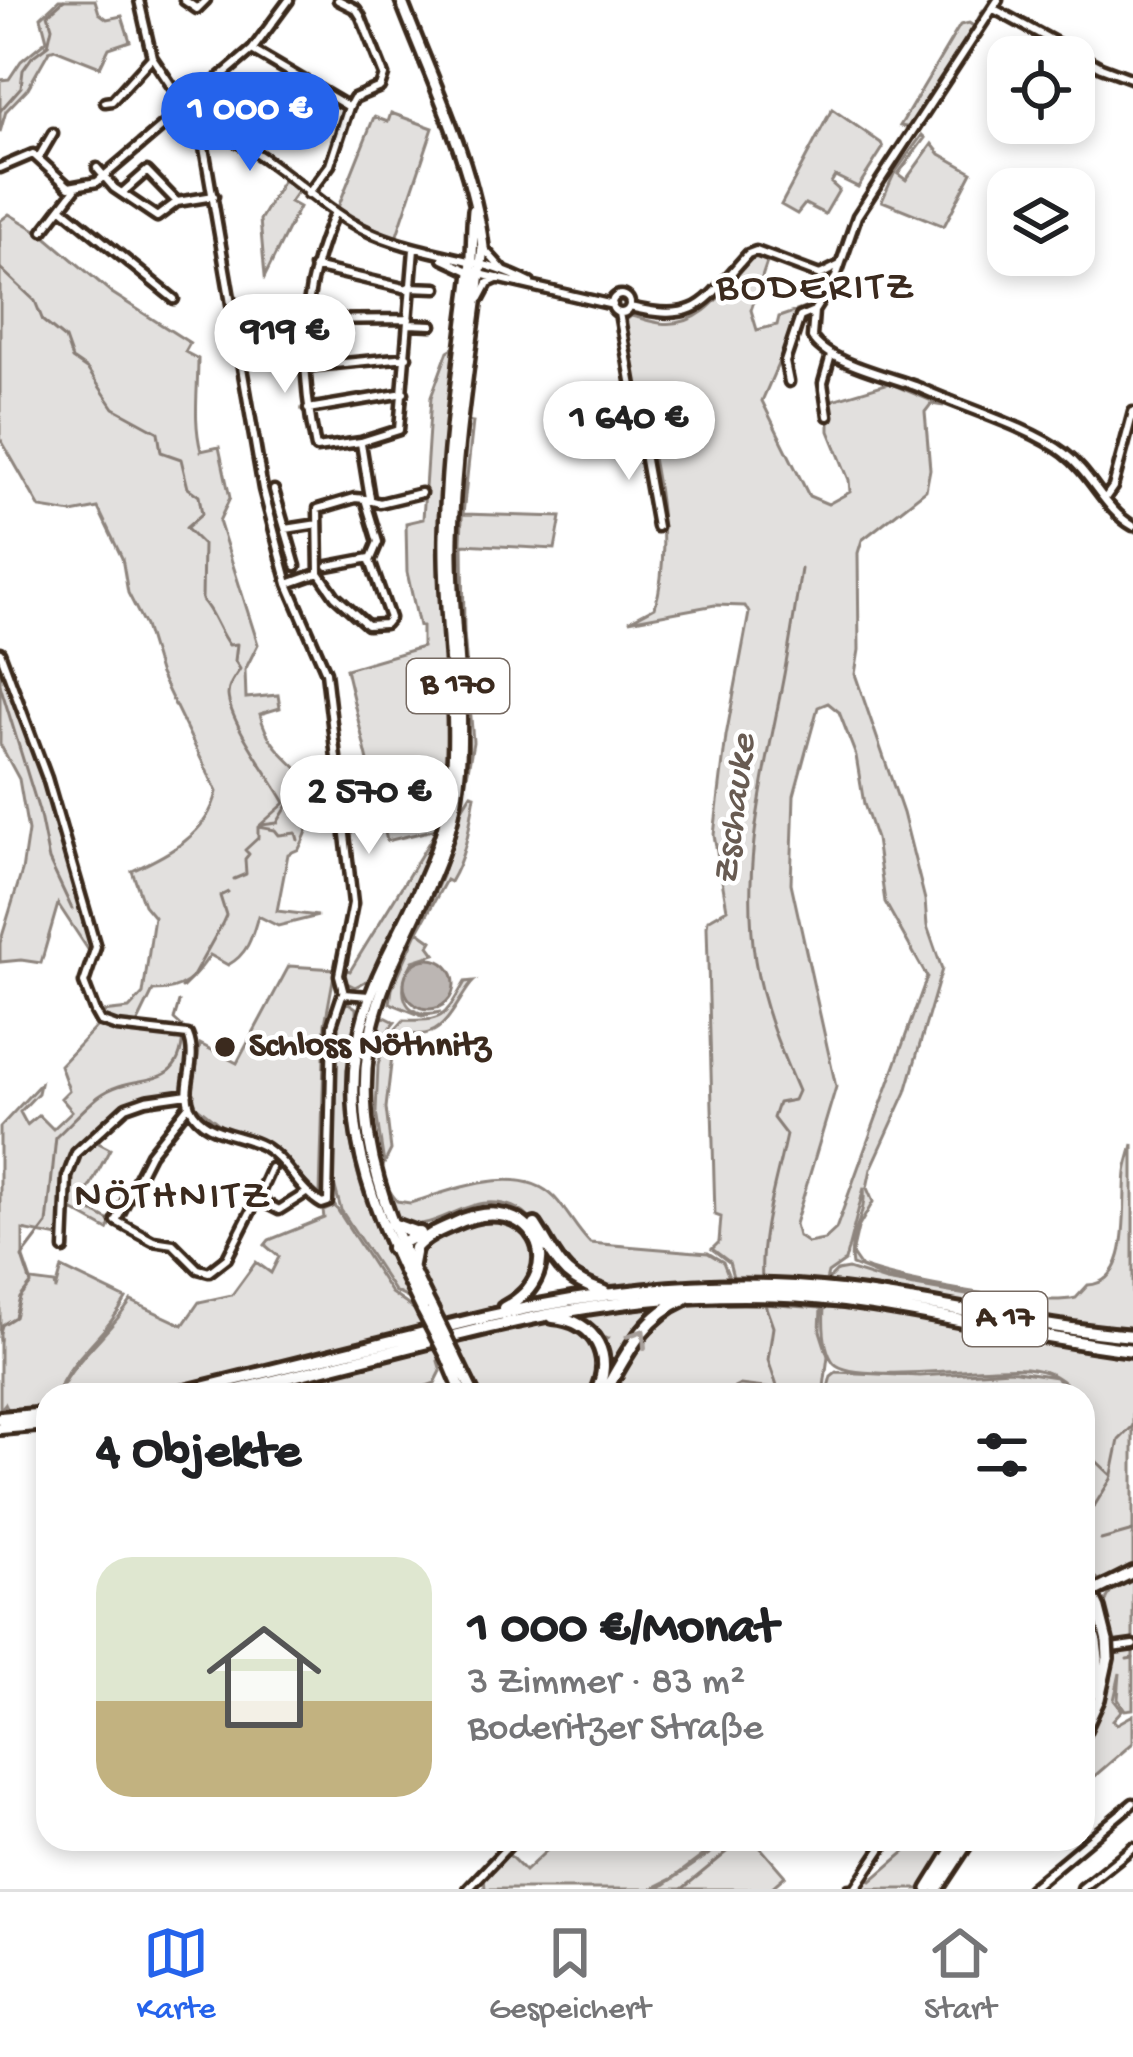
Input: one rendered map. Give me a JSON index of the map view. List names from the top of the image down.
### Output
{
  "streets": {
    "highway": ["A 17"],
    "main road": ["B 170"]
  },
  "districts": ["BODERITZ", "NÖTHNITZ"],
  "water": ["Zschauke"],
  "places": ["Schloss Nöthnitz"],
  "page": {
    "price": [
      "1 000 €",
      "919 €",
      "1 640 €",
      "2 570 €"
    ],
    "heading": "4 Objekte",
    "list": [
      {
        "name": "1 000 €/Monat",
        "note": "3 Zimmer · 83 m² · Boderitzer Straße"
      }
    ],
    "tabs": ["Karte", "Gespeichert", "Start"]
  }
}
